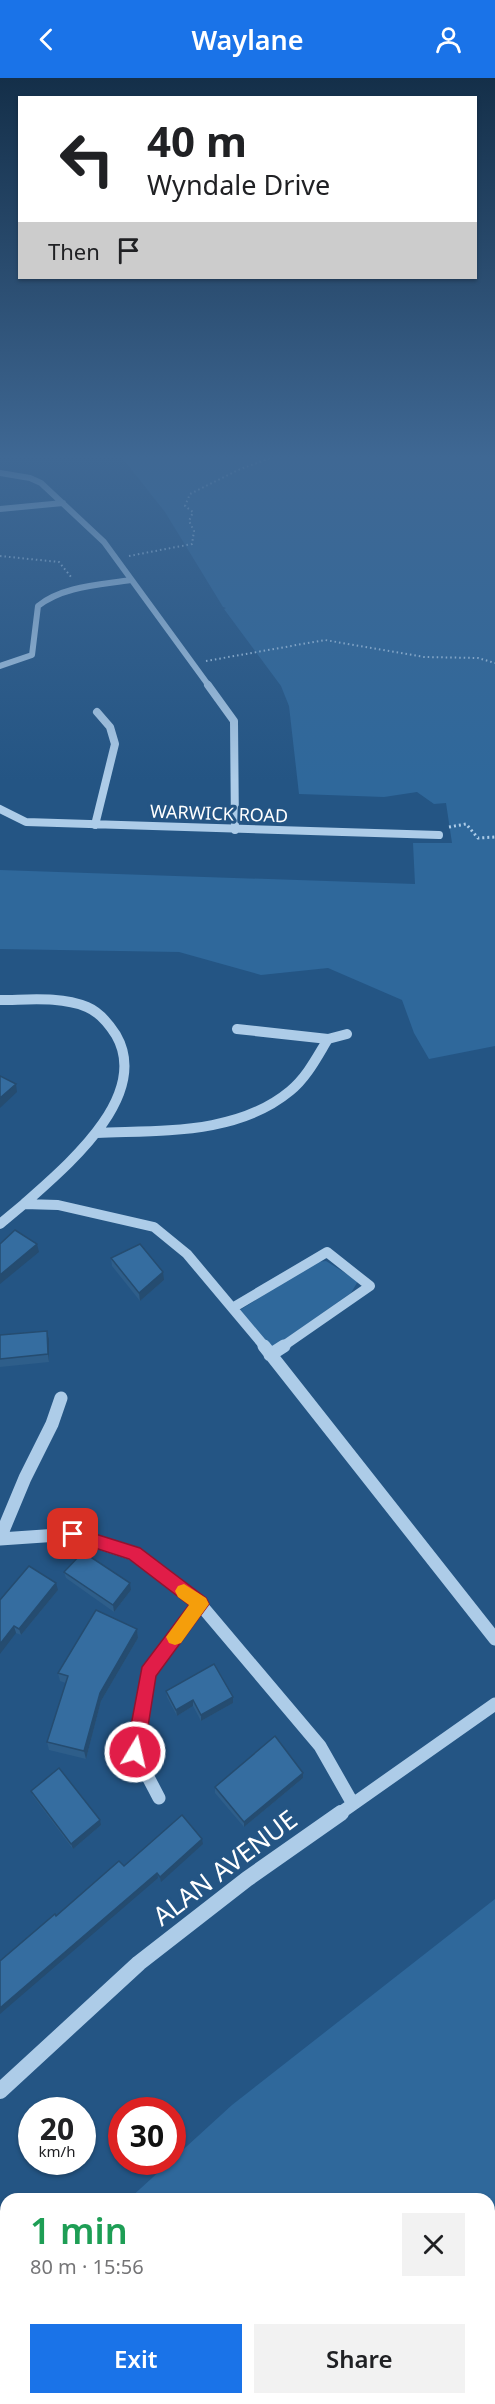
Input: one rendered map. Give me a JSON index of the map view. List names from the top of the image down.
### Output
{
  "streets": {
    "street": ["WARWICK ROAD", "ALAN AVENUE"]
  },
  "page": {
    "header": "Waylane",
    "turn": ["40 m", "Wyndale Drive"],
    "then": "Then",
    "speed": "20 km/h",
    "limit": "30",
    "heading": ["1 min", "80 m · 15:56"],
    "buttons": ["Exit", "Share"]
  }
}
